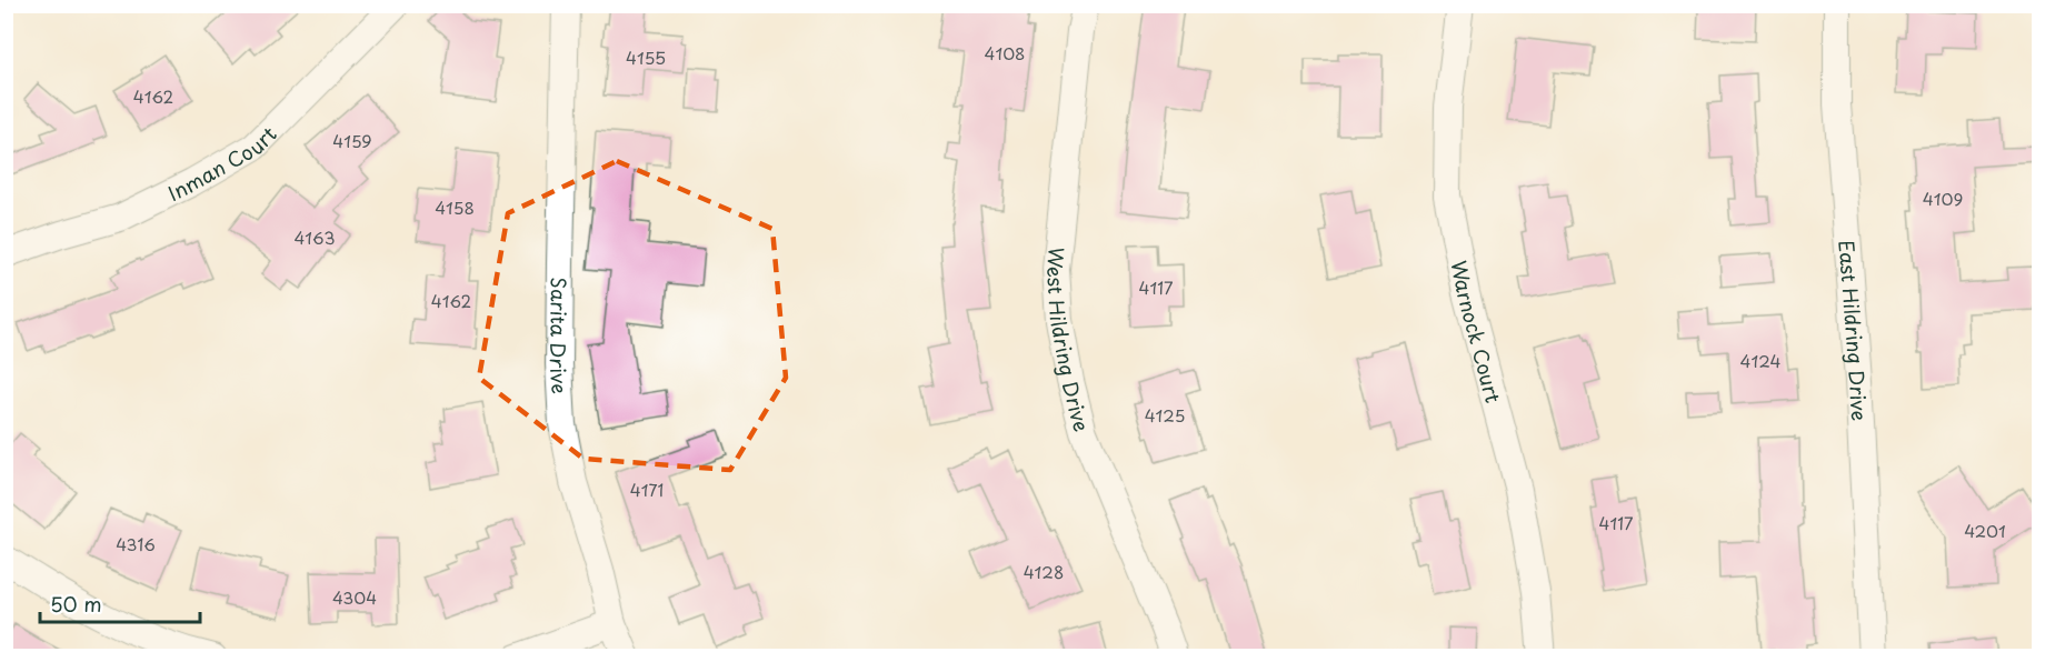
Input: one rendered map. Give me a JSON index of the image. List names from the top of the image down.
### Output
{
  "streets": {
    "street": [
      "Inman Court",
      "East Hildring Drive",
      "Warnock Court",
      "Sarita Drive",
      "West Hildring Drive"
    ]
  },
  "house_numbers": [
    "4108",
    "4155",
    "4162",
    "4159",
    "4109",
    "4158",
    "4163",
    "4117",
    "4162",
    "4124",
    "4125",
    "4171",
    "4117",
    "4201",
    "4316",
    "4128",
    "4304"
  ],
  "scale_bar": "50 m"
}
